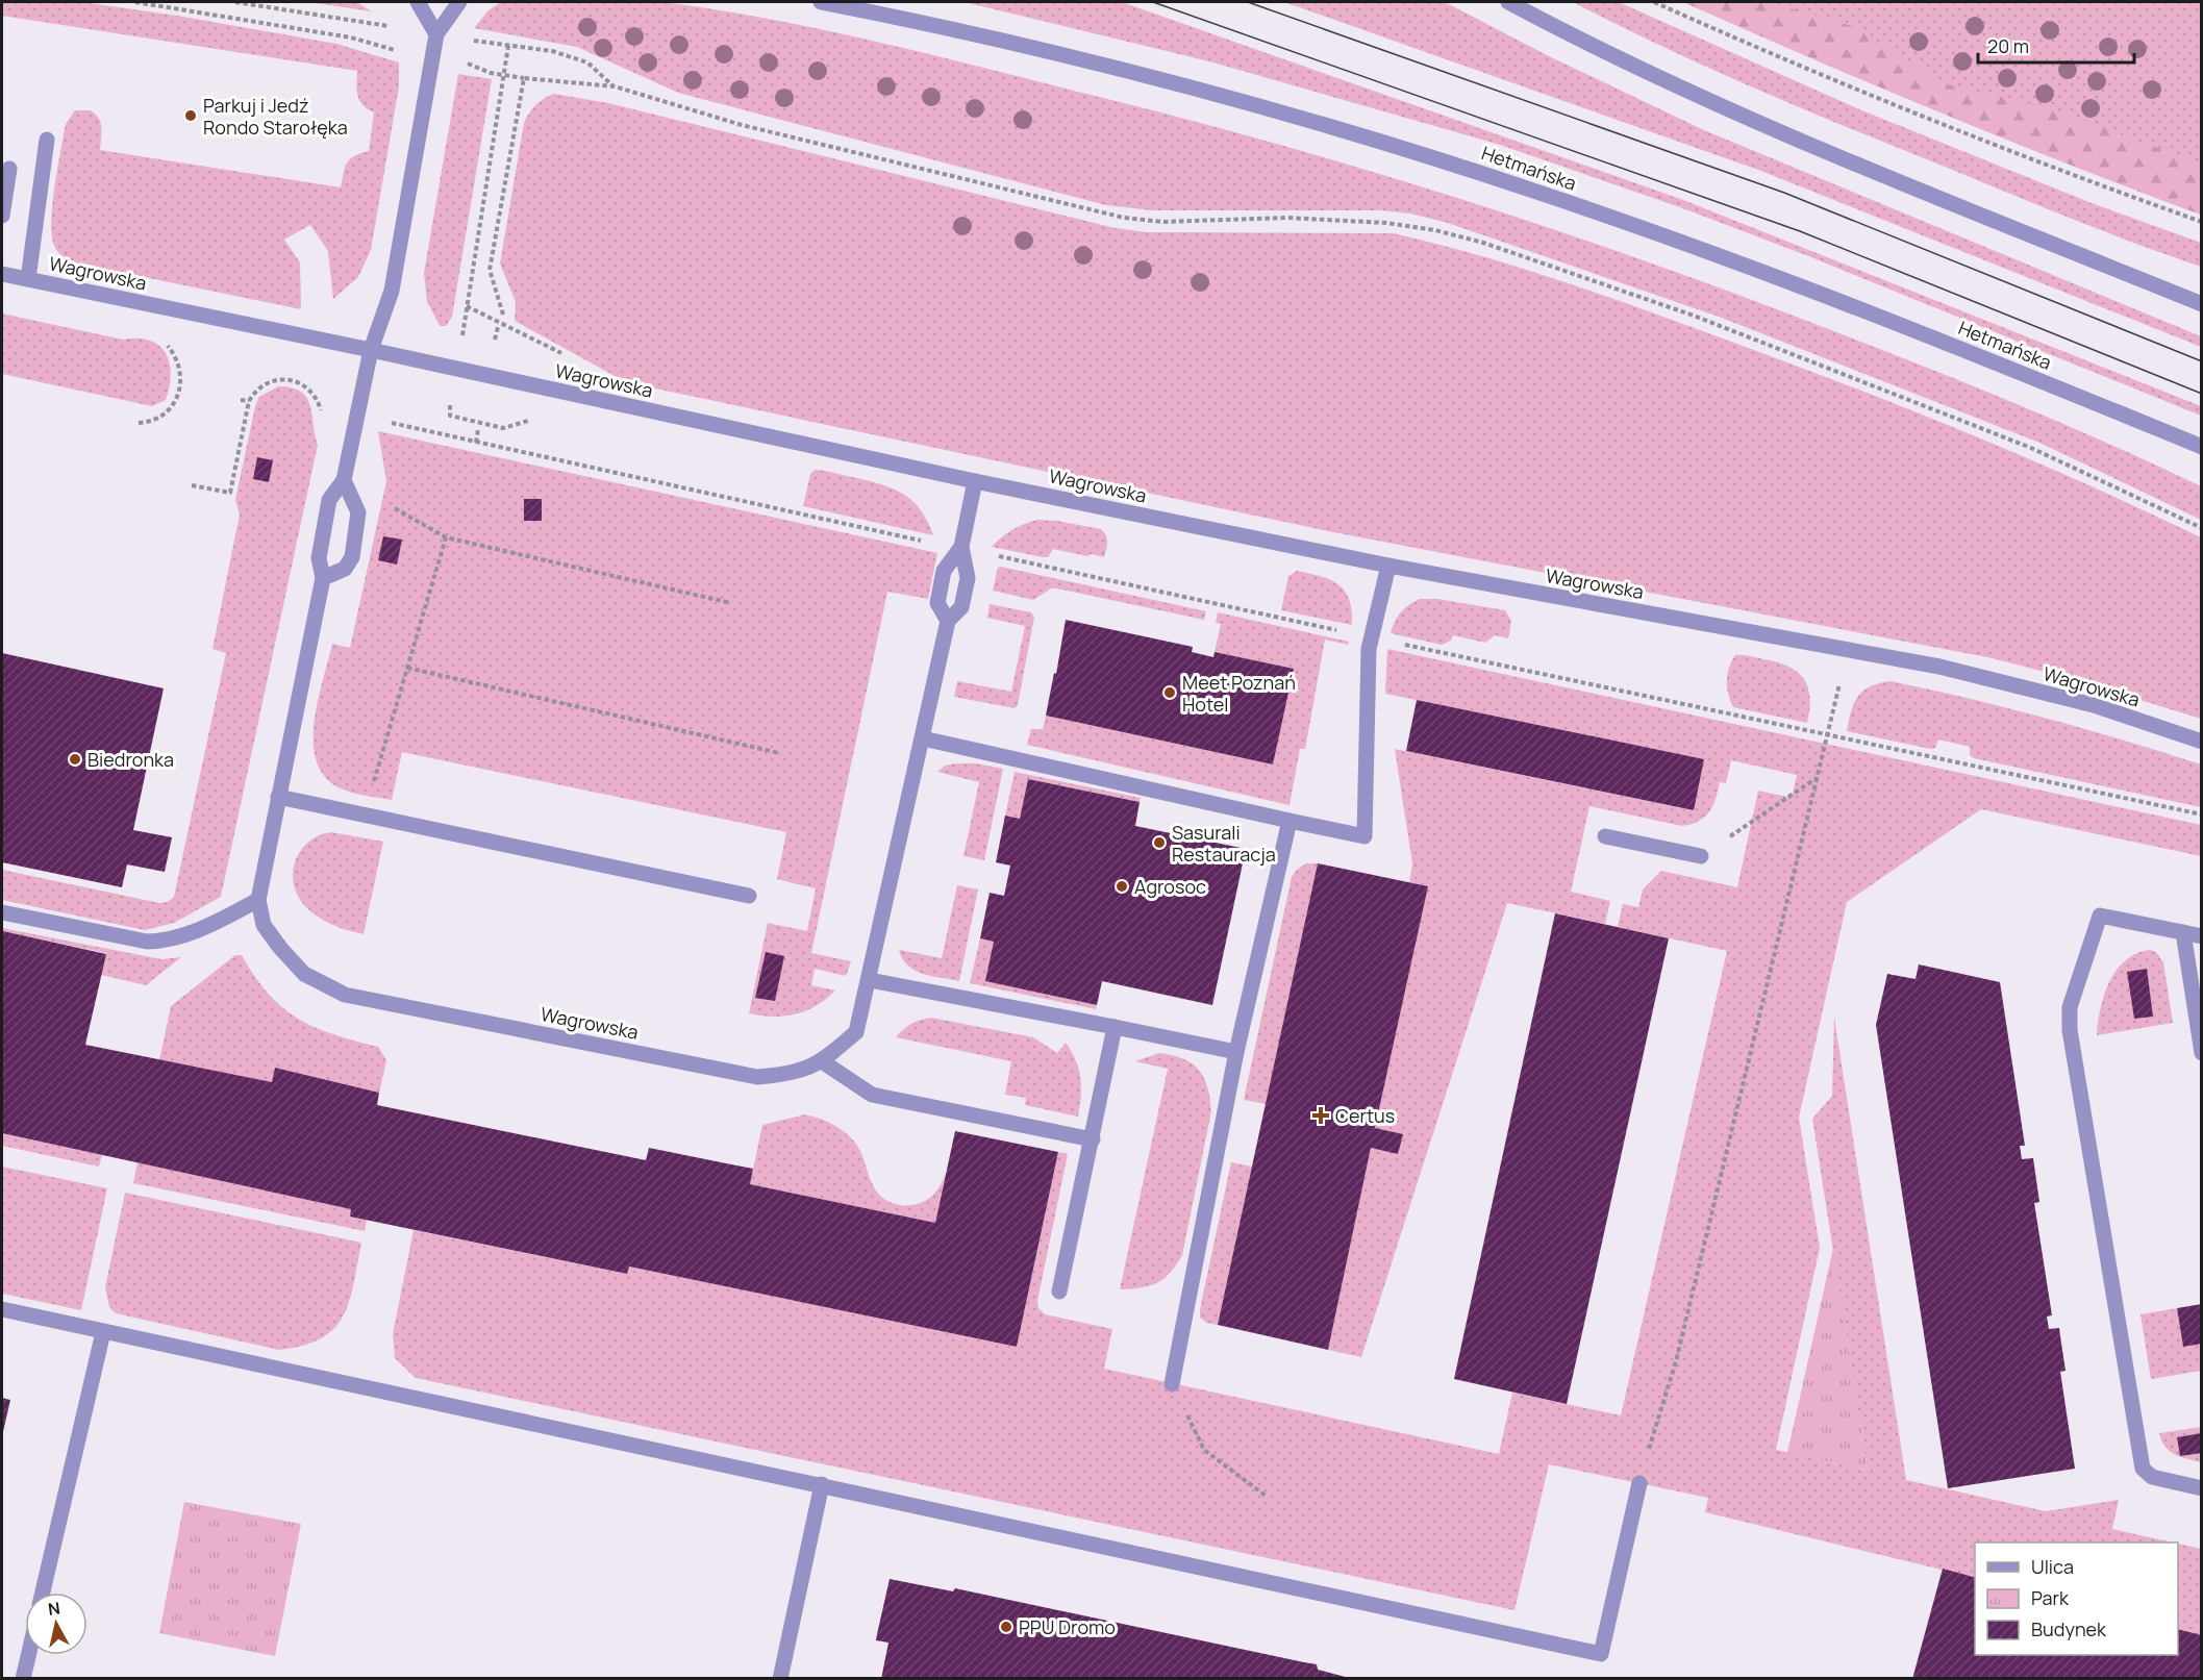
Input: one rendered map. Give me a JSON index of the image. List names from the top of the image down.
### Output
{
  "streets": {
    "street": ["Hetmańska", "Wagrowska"]
  },
  "places": {
    "other": [
      "Parkuj i Jedź Rondo Starołęka",
      "Meet Poznań Hotel",
      "Biedronka",
      "Sasurali Restauracja",
      "Agrosoc",
      "PPU Dromo"
    ],
    "health": ["Certus"]
  },
  "legend": ["Ulica", "Park", "Budynek"],
  "scale_bar": "20 m",
  "north": "top"
}
